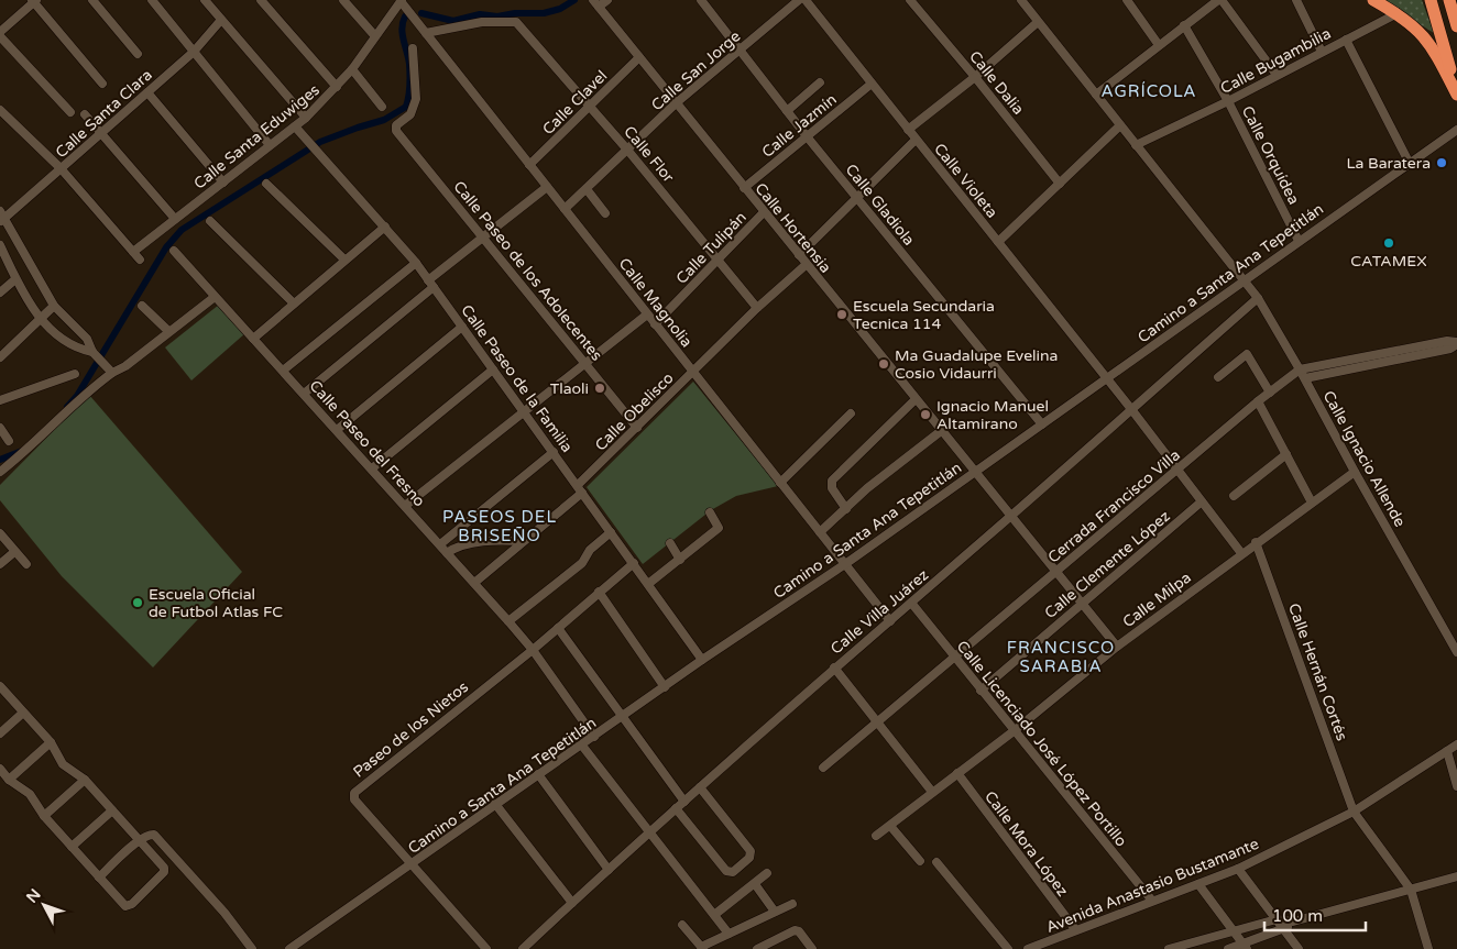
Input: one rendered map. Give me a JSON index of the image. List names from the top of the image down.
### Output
{
  "streets": {
    "street": [
      "Calle Bugambilia",
      "Calle San Jorge",
      "Calle Dalia",
      "Calle Clavel",
      "Calle Santa Clara",
      "Calle Jazmín",
      "Calle Santa Eduwiges",
      "Calle Flor",
      "Calle Orquídea",
      "Calle Violeta",
      "Calle Gladiola",
      "Calle Hortensia",
      "Calle Tulipán",
      "Calle Paseo de los Adolecentes",
      "Camino a Santa Ana Tepetitlán",
      "Calle Magnolia",
      "Calle Paseo de la Familia",
      "Calle Obelisco",
      "Calle Paseo del Fresno",
      "Calle Ignacio Allende",
      "Cerrada Francisco Villa",
      "Calle Clemente López",
      "Calle Milpa",
      "Calle Villa Juárez",
      "Calle Hernán Cortés",
      "Paseo de los Nietos",
      "Calle Licenciado José López Portillo",
      "Calle Mora López",
      "Avenida Anastasio Bustamante"
    ]
  },
  "crossings": [
    ["Calle Bugambilia", "Calle Orquídea"],
    ["Calle Bugambilia", "Calle Ignacio Allende"],
    ["Calle San Jorge", "Calle Flor"],
    ["Calle San Jorge", "Calle Gladiola"],
    ["Calle San Jorge", "Calle Hortensia"],
    ["Calle San Jorge", "Calle Magnolia"],
    ["Calle Clavel", "Calle Flor"],
    ["Calle Clavel", "Calle Hortensia"],
    ["Calle Clavel", "Calle Magnolia"],
    ["Calle Jazmín", "Calle Violeta"],
    ["Calle Jazmín", "Calle Gladiola"],
    ["Calle Jazmín", "Calle Hortensia"],
    ["Calle Santa Eduwiges", "Calle Magnolia"],
    ["Calle Santa Eduwiges", "Calle Paseo de la Familia"],
    ["Calle Flor", "Calle Tulipán"],
    ["Calle Flor", "Calle Magnolia"],
    ["Calle Flor", "Calle Obelisco"],
    ["Calle Orquídea", "Camino a Santa Ana Tepetitlán"],
    ["Calle Violeta", "Camino a Santa Ana Tepetitlán"],
    ["Calle Gladiola", "Camino a Santa Ana Tepetitlán"],
    ["Calle Hortensia", "Calle Tulipán"],
    ["Calle Hortensia", "Camino a Santa Ana Tepetitlán"],
    ["Calle Hortensia", "Calle Obelisco"],
    ["Calle Hortensia", "Cerrada Francisco Villa"],
    ["Calle Hortensia", "Calle Clemente López"],
    ["Calle Hortensia", "Calle Milpa"],
    ["Calle Hortensia", "Calle Villa Juárez"],
    ["Calle Tulipán", "Calle Magnolia"],
    ["Calle Paseo de los Adolecentes", "Calle Obelisco"],
    ["Camino a Santa Ana Tepetitlán", "Calle Magnolia"],
    ["Camino a Santa Ana Tepetitlán", "Calle Paseo de la Familia"],
    ["Camino a Santa Ana Tepetitlán", "Calle Paseo del Fresno"],
    ["Camino a Santa Ana Tepetitlán", "Calle Ignacio Allende"],
    ["Camino a Santa Ana Tepetitlán", "Paseo de los Nietos"],
    ["Calle Magnolia", "Calle Obelisco"],
    ["Calle Magnolia", "Calle Villa Juárez"],
    ["Calle Paseo de la Familia", "Calle Obelisco"],
    ["Calle Obelisco", "Calle Paseo del Fresno"],
    ["Calle Paseo del Fresno", "Paseo de los Nietos"],
    ["Calle Ignacio Allende", "Cerrada Francisco Villa"],
    ["Calle Ignacio Allende", "Calle Milpa"],
    ["Calle Ignacio Allende", "Calle Villa Juárez"],
    ["Cerrada Francisco Villa", "Calle Licenciado José López Portillo"],
    ["Calle Clemente López", "Calle Licenciado José López Portillo"],
    ["Calle Milpa", "Calle Hernán Cortés"],
    ["Calle Milpa", "Calle Licenciado José López Portillo"],
    ["Calle Milpa", "Calle Mora López"],
    ["Calle Villa Juárez", "Calle Licenciado José López Portillo"],
    ["Calle Hernán Cortés", "Avenida Anastasio Bustamante"],
    ["Calle Licenciado José López Portillo", "Avenida Anastasio Bustamante"],
    ["Calle Mora López", "Avenida Anastasio Bustamante"]
  ],
  "districts": ["AGRÍCOLA", "PASEOS DEL BRISEÑO", "FRANCISCO SARABIA"],
  "places": [
    "La Baratera",
    "CATAMEX",
    "Escuela Secundaria Tecnica 114",
    "Ma Guadalupe Evelina Cosio Vidaurri",
    "Tlaoli",
    "Ignacio Manuel Altamirano",
    "Escuela Oficial de Futbol Atlas FC"
  ],
  "scale_bar": "100 m",
  "north": "top left"
}
